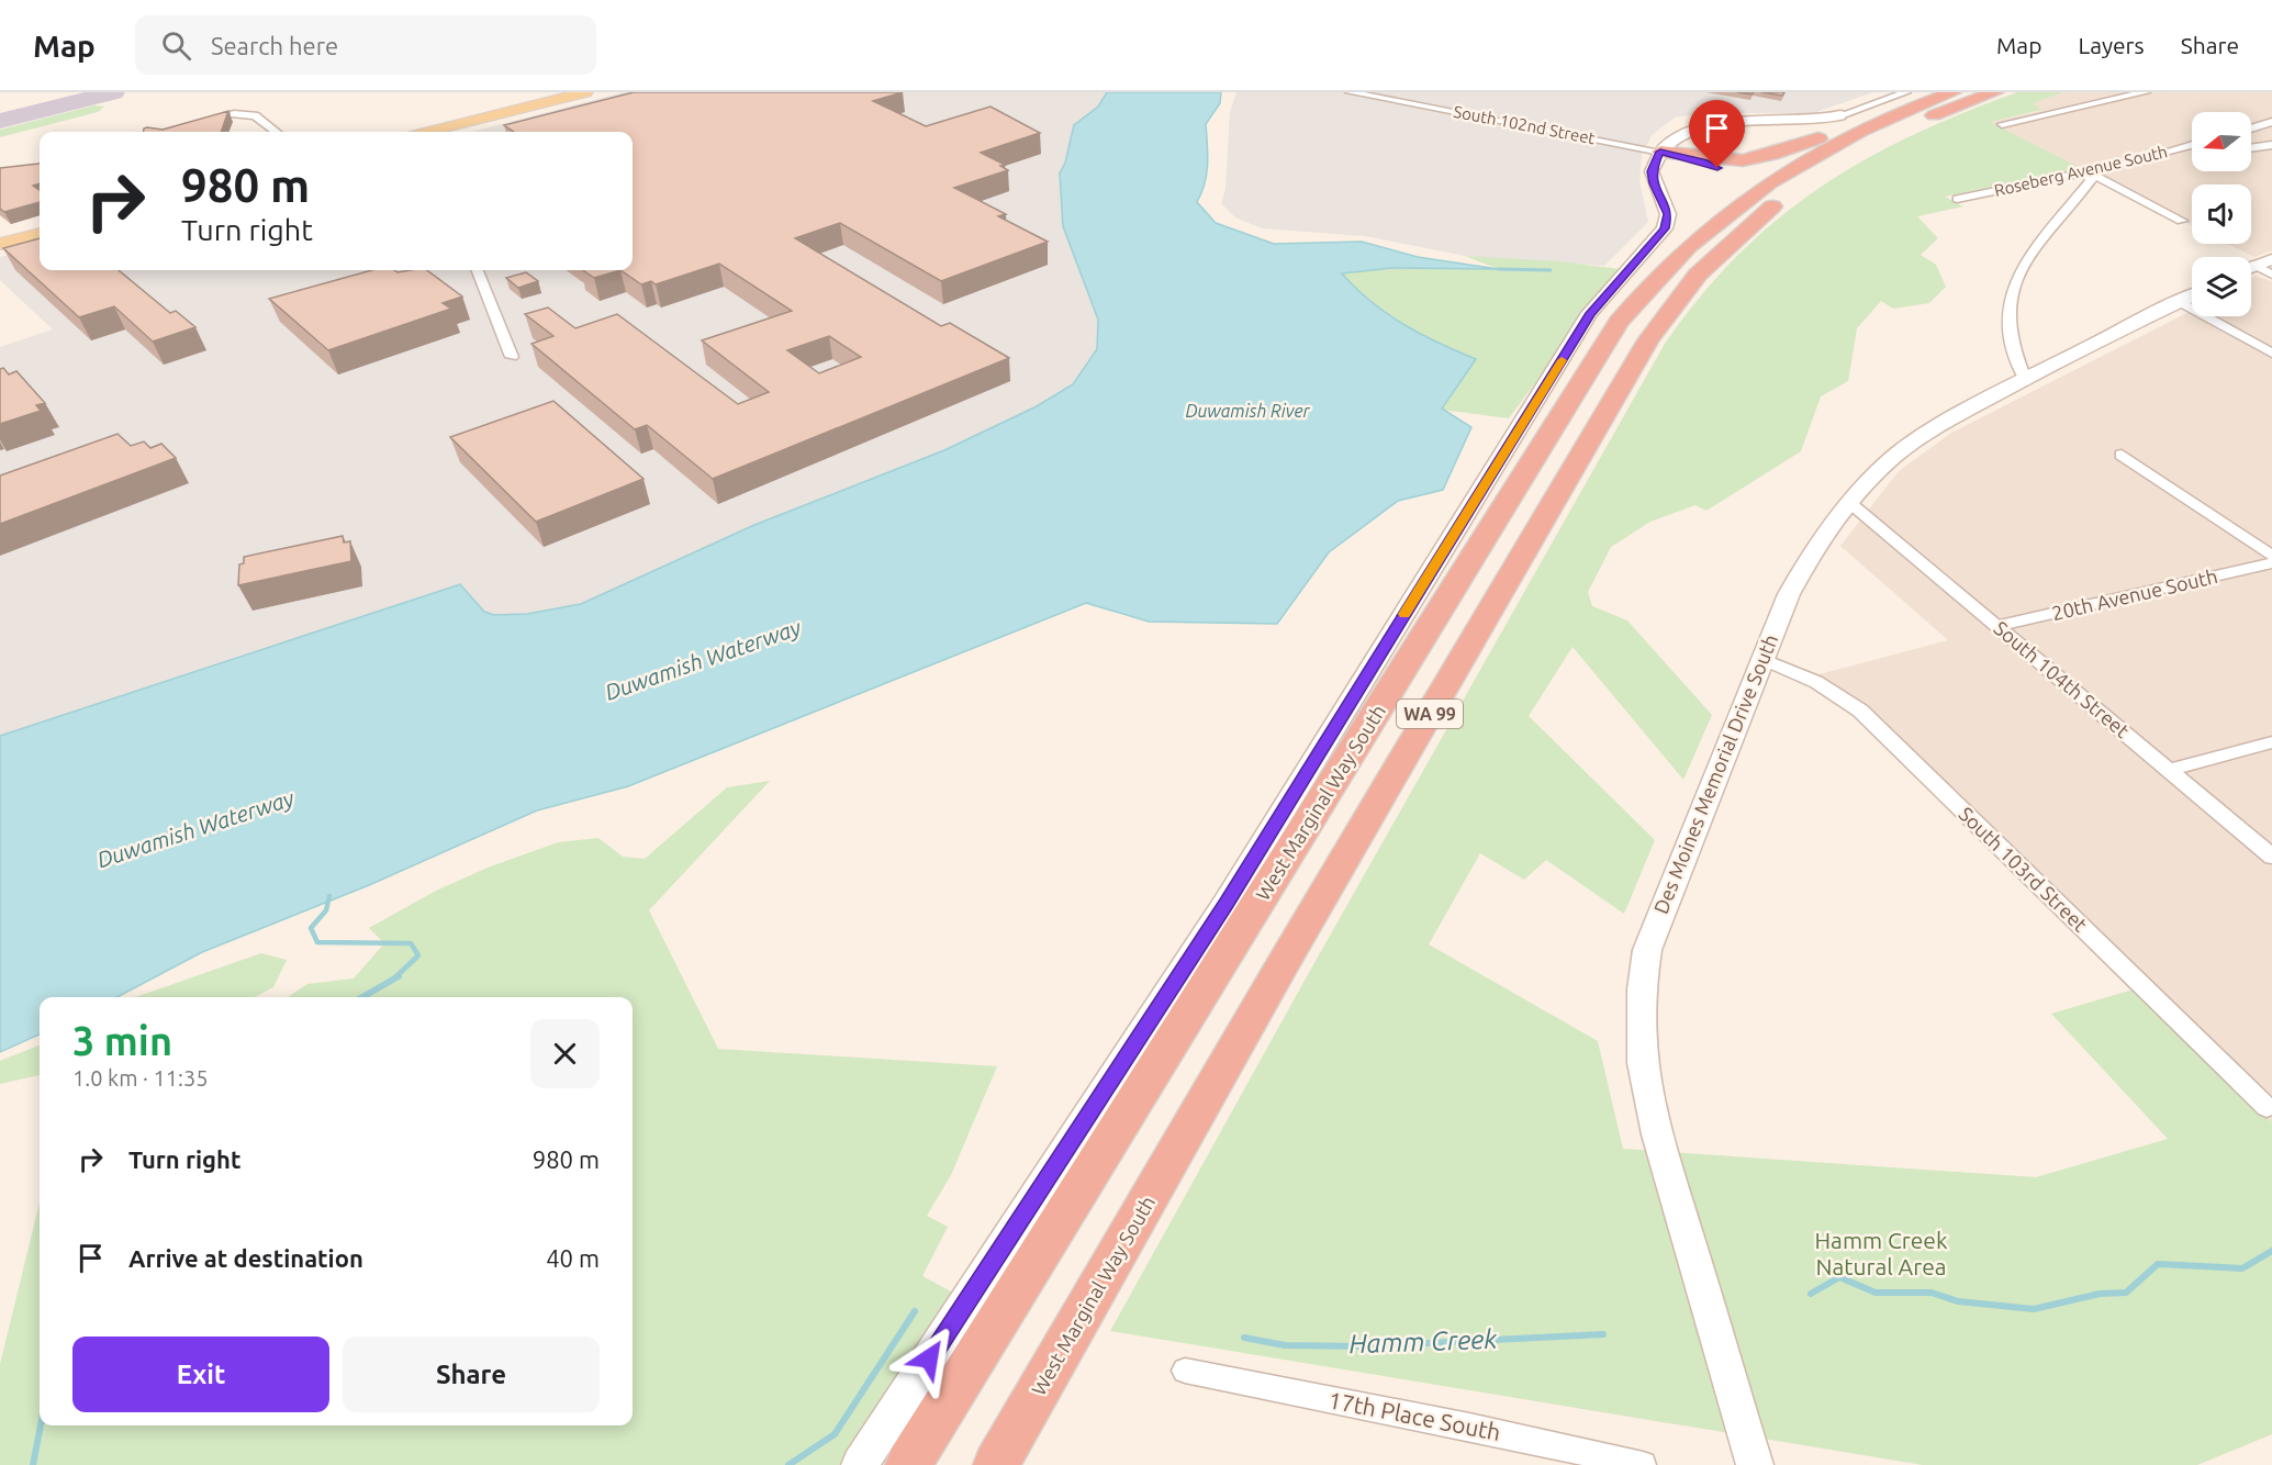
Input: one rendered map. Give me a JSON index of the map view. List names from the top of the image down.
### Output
{
  "streets": {
    "highway": ["WA 99", "West Marginal Way South"],
    "street": [
      "South 102nd Street",
      "Roseberg Avenue South",
      "20th Avenue South",
      "South 104th Street",
      "Des Moines Memorial Drive South",
      "South 103rd Street",
      "17th Place South"
    ]
  },
  "crossings": [
    ["20th Avenue South", "South 104th Street"],
    ["South 104th Street", "Des Moines Memorial Drive South"],
    ["Des Moines Memorial Drive South", "South 103rd Street"]
  ],
  "water": ["Duwamish River", "Duwamish Waterway", "Hamm Creek"],
  "parks": ["Hamm Creek Natural Area"],
  "north": "left",
  "page": {
    "header": "Map",
    "search": "Search here",
    "nav": ["Map", "Layers", "Share"],
    "turn": ["980 m", "Turn right"],
    "heading": ["3 min", "1.0 km · 11:35"],
    "list": [
      {
        "name": "Turn right",
        "value": "980 m"
      },
      {
        "name": "Arrive at destination",
        "value": "40 m"
      }
    ],
    "buttons": ["Exit", "Share"]
  }
}
